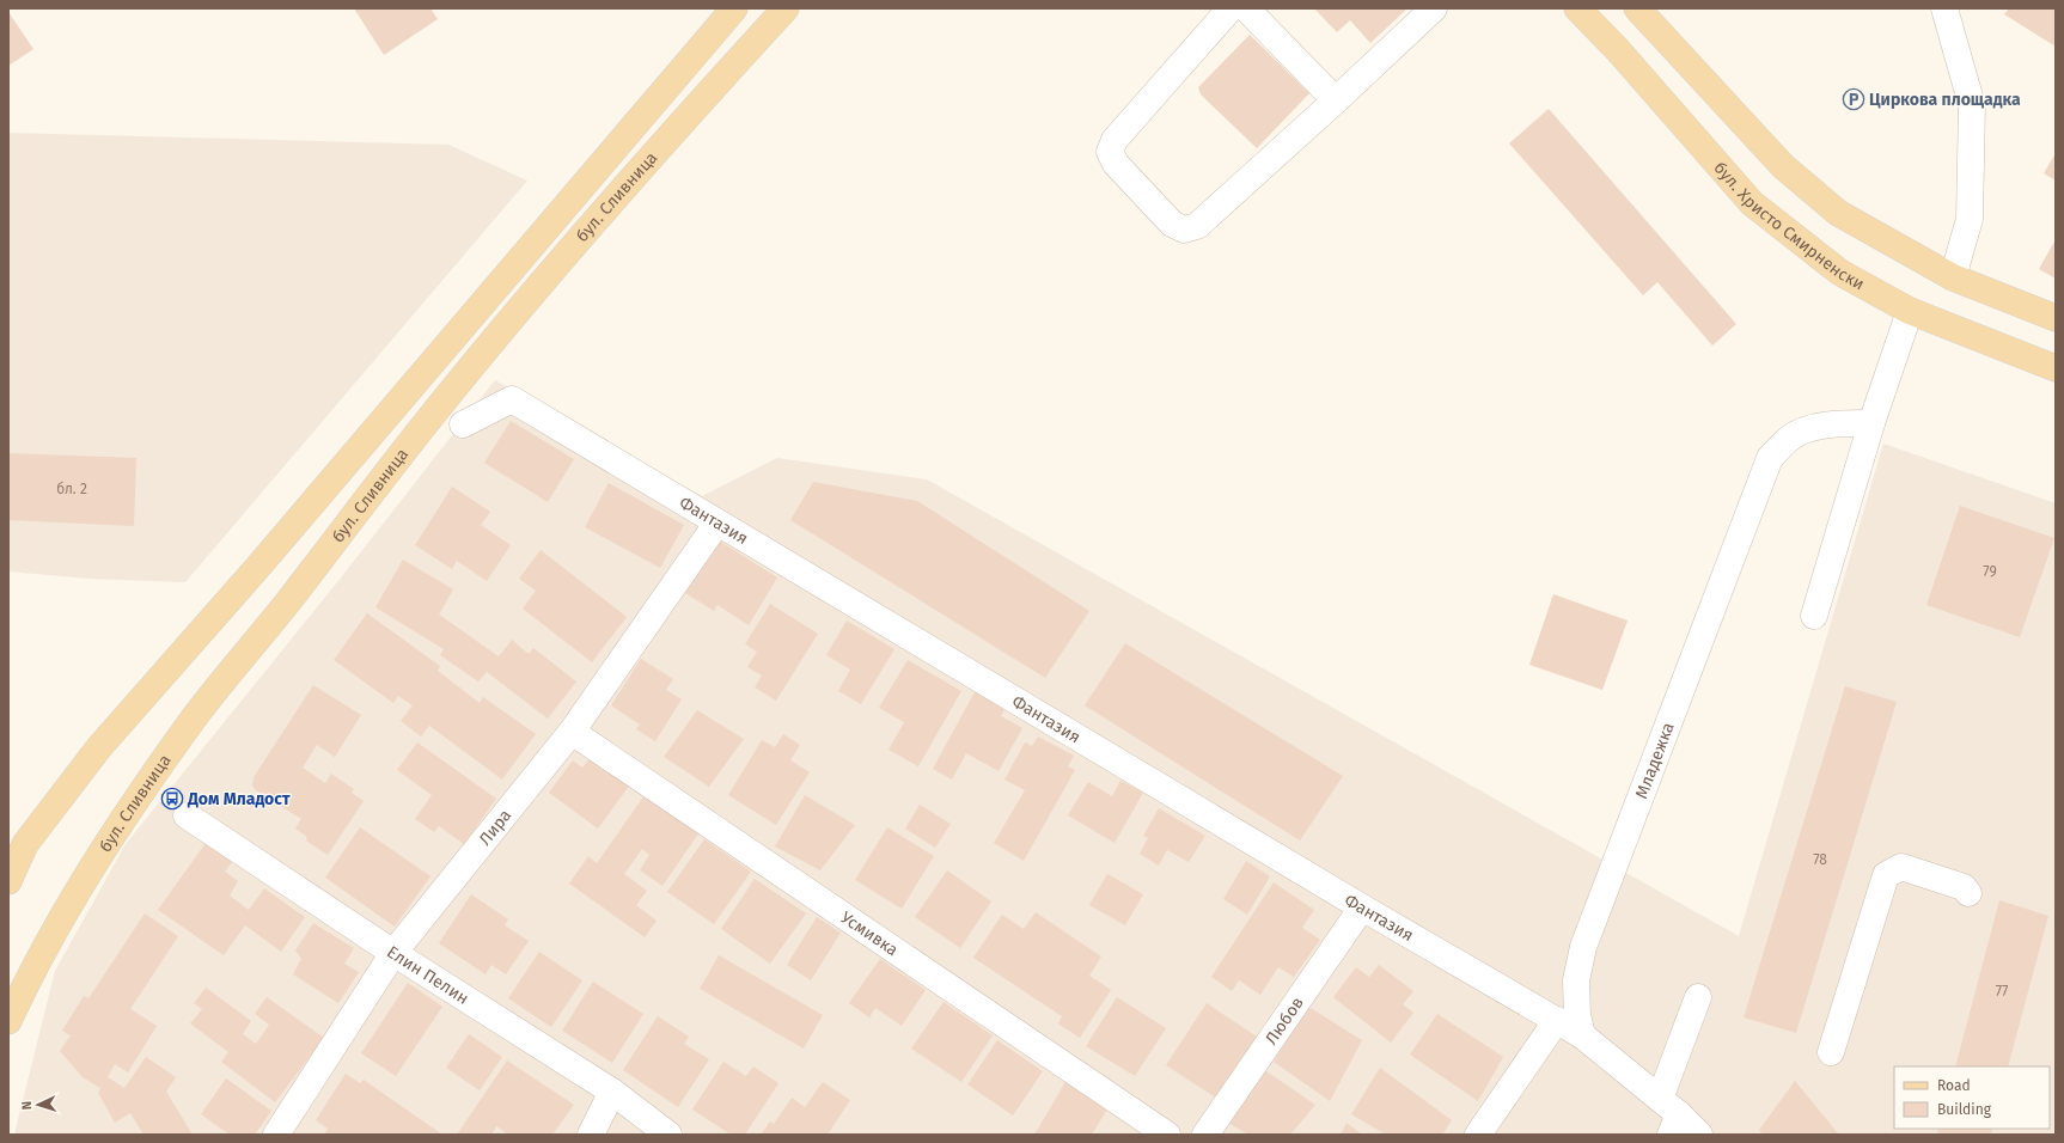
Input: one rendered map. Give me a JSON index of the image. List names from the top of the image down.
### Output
{
  "streets": {
    "main road": ["бул. Сливница", "бул. Христо Смирненски"],
    "street": [
      "Фантазия",
      "Младежка",
      "Лира",
      "Усмивка",
      "Елин Пелин",
      "Любов"
    ]
  },
  "crossings": [
    ["Фантазия", "Младежка"],
    ["Фантазия", "Лира"],
    ["Фантазия", "Любов"],
    ["Лира", "Усмивка"],
    ["Лира", "Елин Пелин"]
  ],
  "places": {
    "parking": ["Циркова площадка"],
    "bus stop": ["Дом Младост"]
  },
  "house_numbers": [
    "бл. 2",
    "79",
    "78",
    "77"
  ],
  "legend": ["Road", "Building"],
  "north": "left"
}
